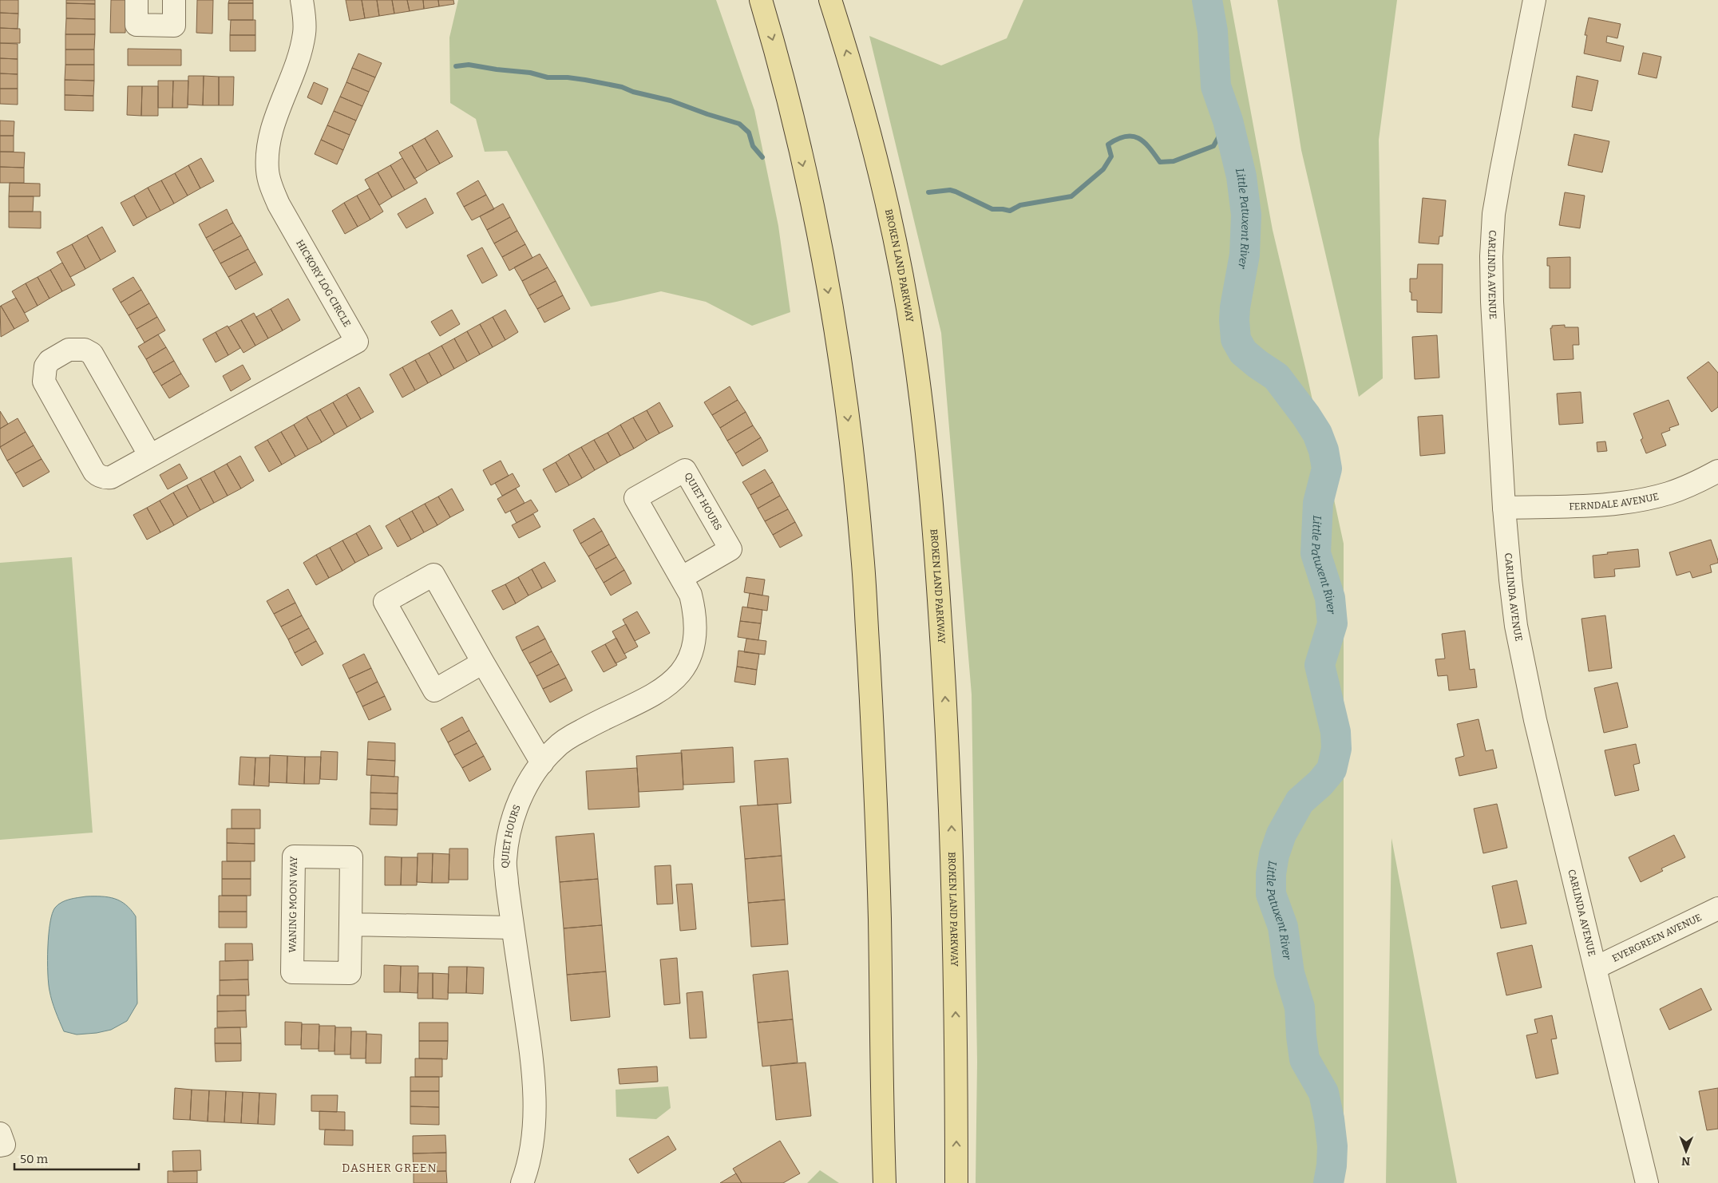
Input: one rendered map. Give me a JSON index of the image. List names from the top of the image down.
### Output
{
  "streets": {
    "main road": ["BROKEN LAND PARKWAY"],
    "street": [
      "CARLINDA AVENUE",
      "HICKORY LOG CIRCLE",
      "FERNDALE AVENUE",
      "QUIET HOURS",
      "WANING MOON WAY",
      "EVERGREEN AVENUE"
    ]
  },
  "crossings": [
    ["CARLINDA AVENUE", "FERNDALE AVENUE"],
    ["CARLINDA AVENUE", "EVERGREEN AVENUE"]
  ],
  "districts": ["DASHER GREEN"],
  "water": ["Little Patuxent River"],
  "scale_bar": "50 m",
  "north": "bottom"
}
